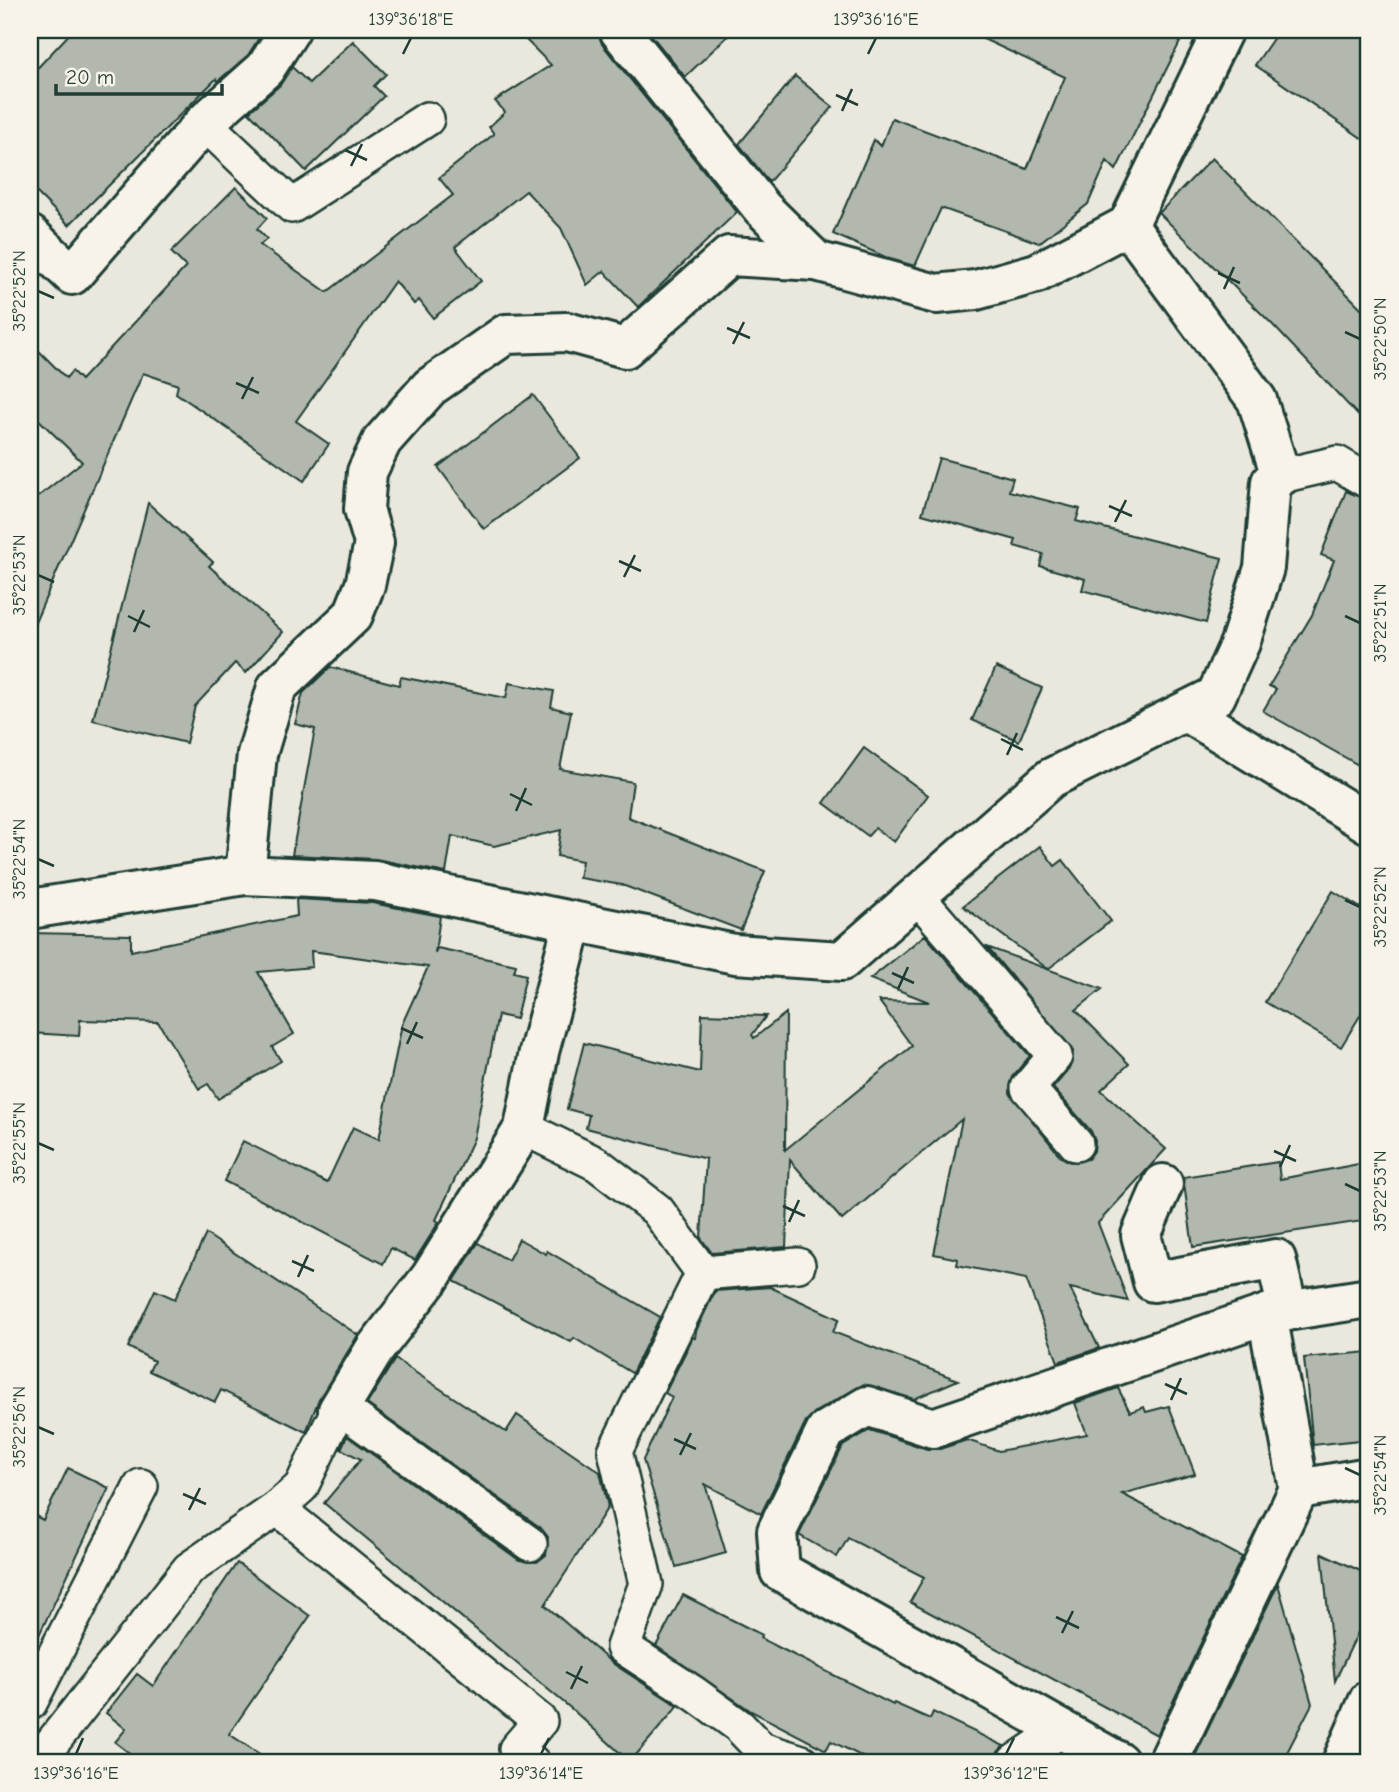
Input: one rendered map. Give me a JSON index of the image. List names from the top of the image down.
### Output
{
  "scale_bar": "20 m",
  "coordinates": [
    "139°36'18\"E",
    "139°36'16\"E",
    "35°22'52\"N",
    "35°22'50\"N",
    "35°22'53\"N",
    "35°22'51\"N",
    "35°22'54\"N",
    "35°22'55\"N",
    "35°22'56\"N",
    "139°36'14\"E",
    "139°36'12\"E"
  ]
}
